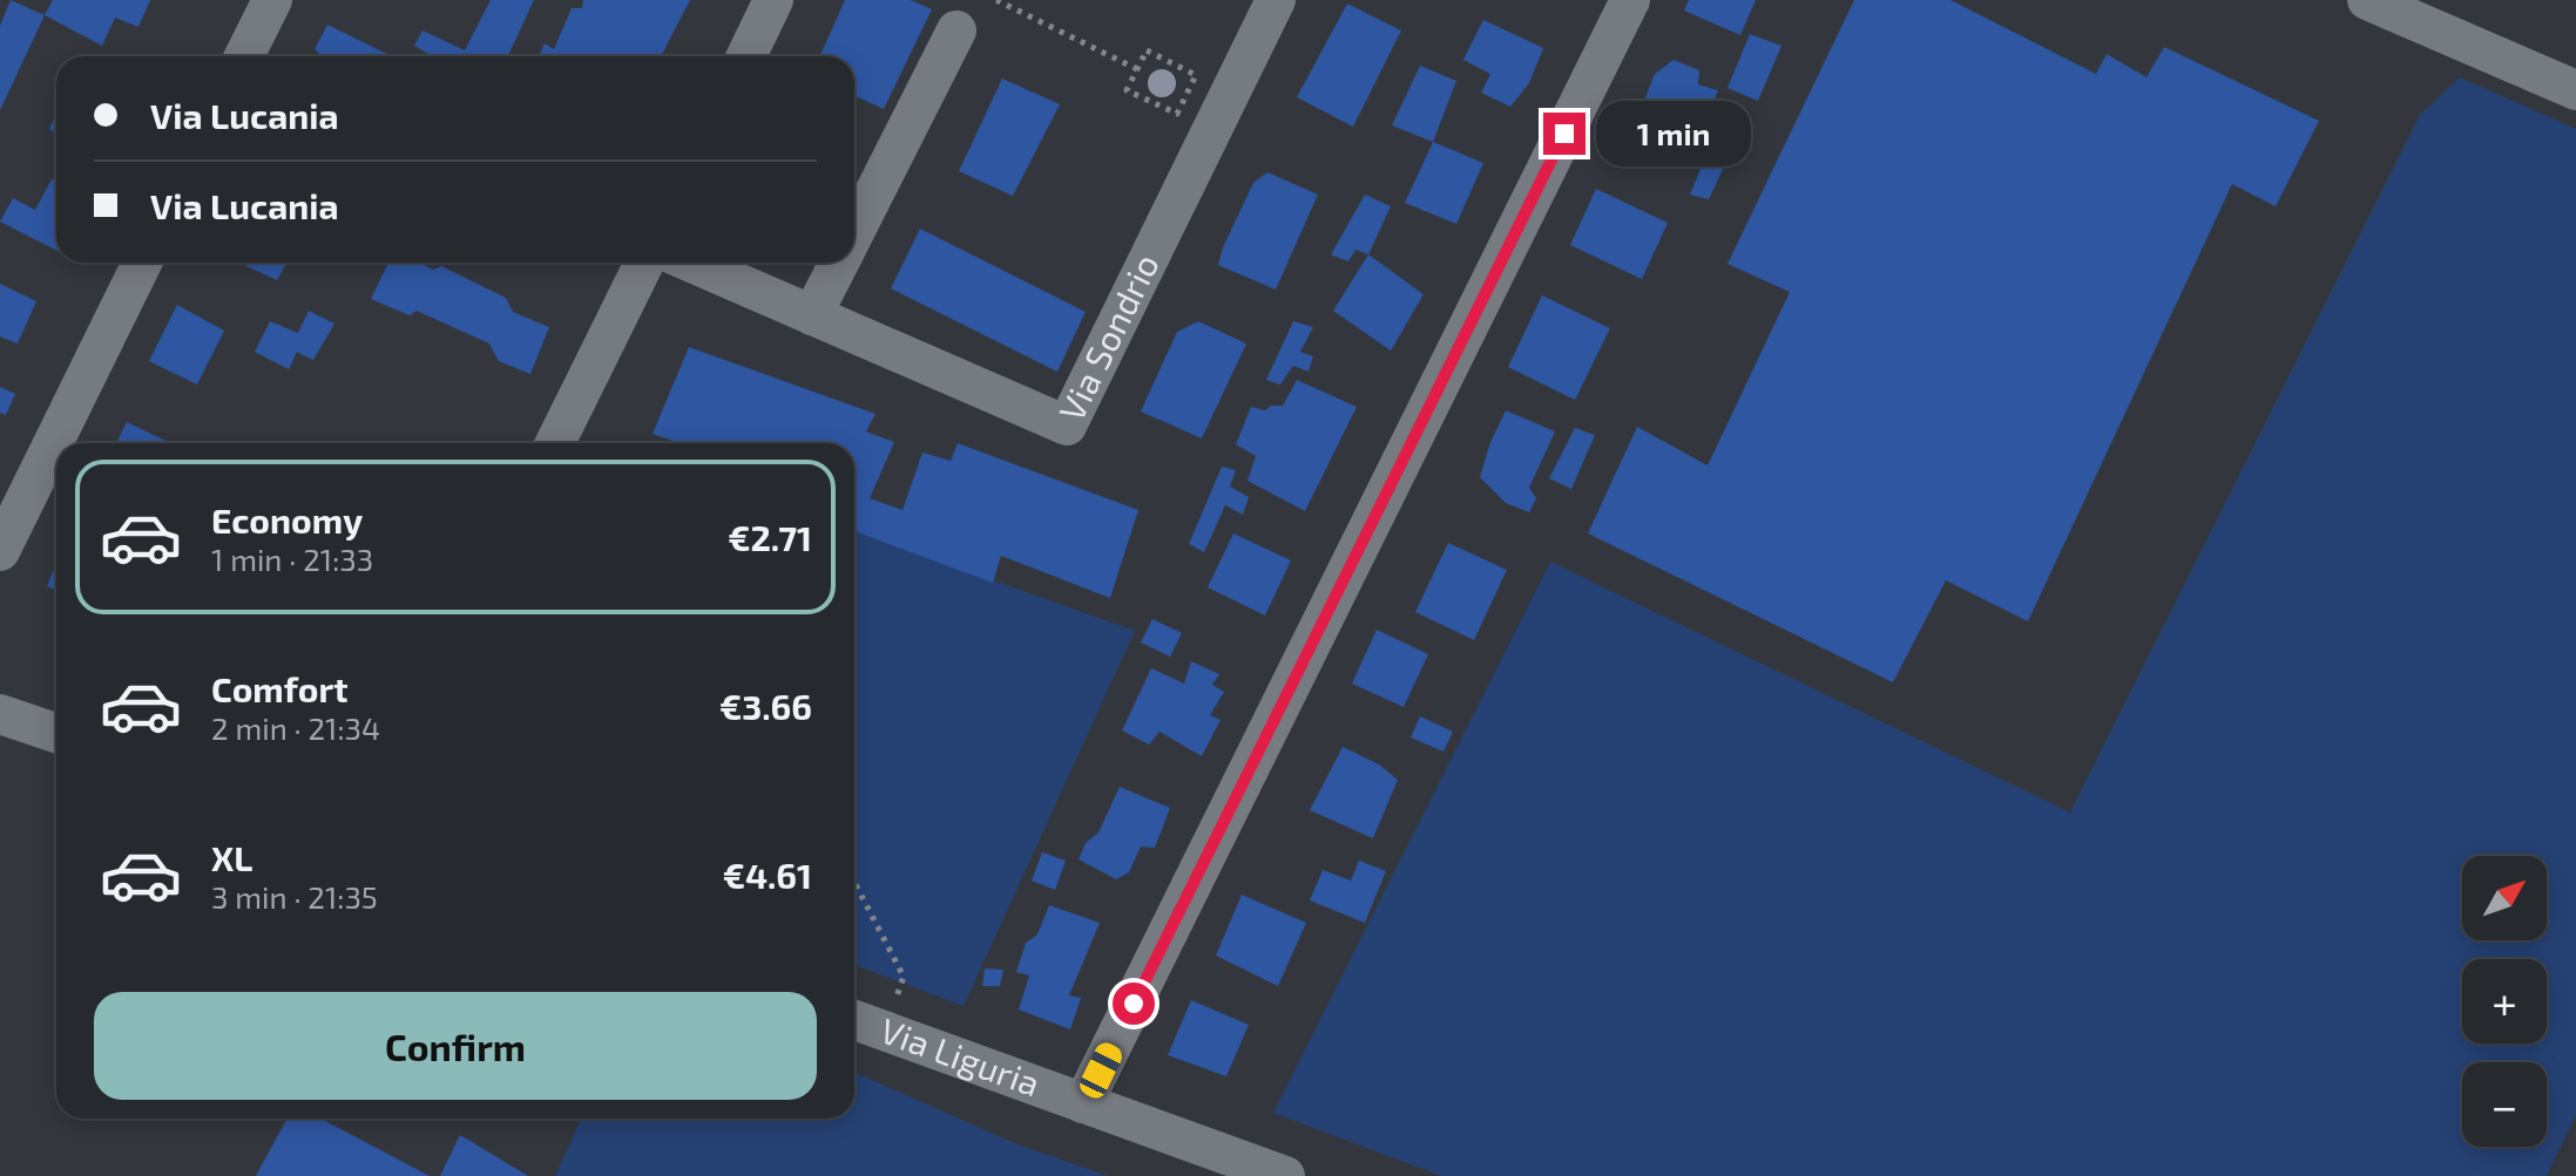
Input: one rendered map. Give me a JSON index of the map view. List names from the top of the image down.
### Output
{
  "streets": {
    "street": ["Via Sondrio", "Via Liguria"]
  },
  "north": "top right",
  "page": {
    "banner": ["Via Lucania", "Via Lucania"],
    "bubble": "1 min",
    "list": [
      {
        "name": "Economy",
        "note": "1 min · 21:33",
        "value": "€2.71"
      },
      {
        "name": "Comfort",
        "note": "2 min · 21:34",
        "value": "€3.66"
      },
      {
        "name": "XL",
        "note": "3 min · 21:35",
        "value": "€4.61"
      }
    ],
    "map_buttons": ["+", "−"],
    "buttons": "Confirm"
  }
}
